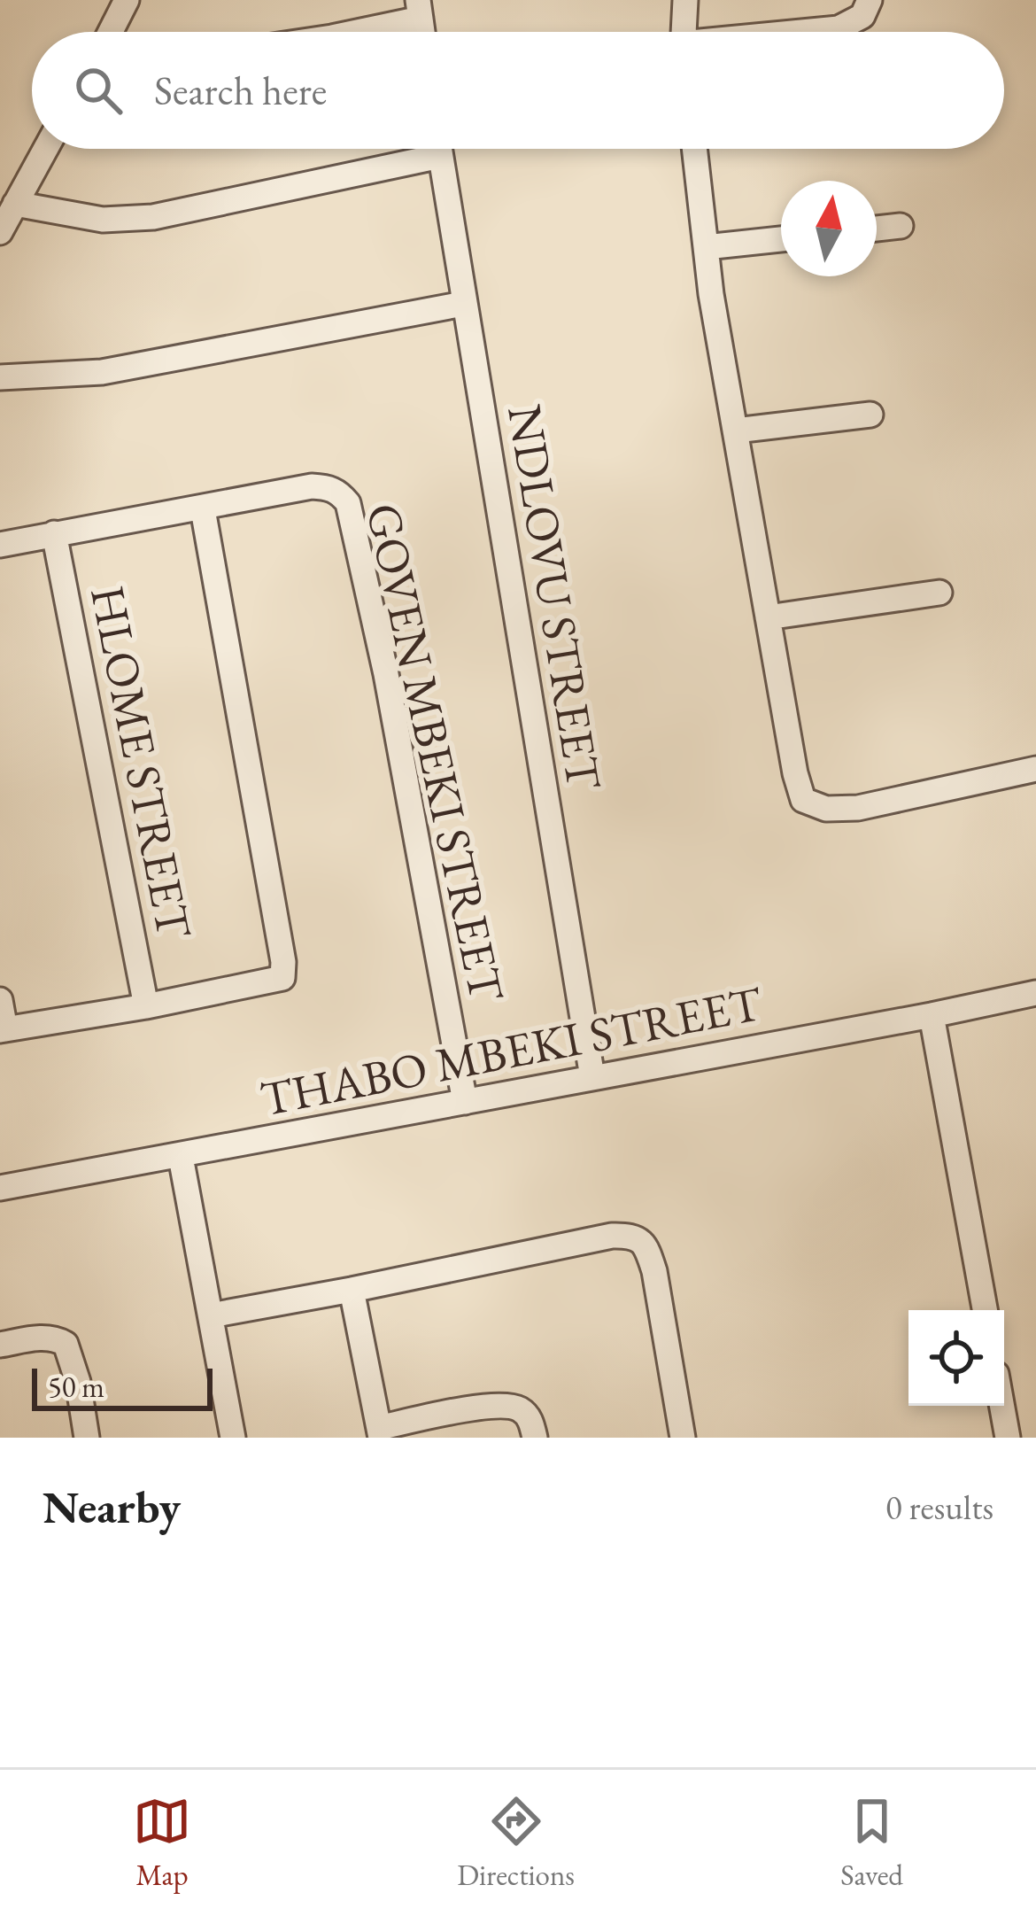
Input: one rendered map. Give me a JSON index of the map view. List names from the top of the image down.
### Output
{
  "streets": {
    "street": [
      "NDLOVU STREET",
      "GOVEN MBEKI STREET",
      "HLOME STREET",
      "THABO MBEKI STREET"
    ]
  },
  "crossings": [
    ["NDLOVU STREET", "THABO MBEKI STREET"],
    ["GOVEN MBEKI STREET", "THABO MBEKI STREET"]
  ],
  "scale_bar": "50 m",
  "north": "top",
  "page": {
    "search": "Search here",
    "scale": "50 m",
    "heading": ["Nearby", "0 results"],
    "nav": ["Map", "Directions", "Saved"]
  }
}
